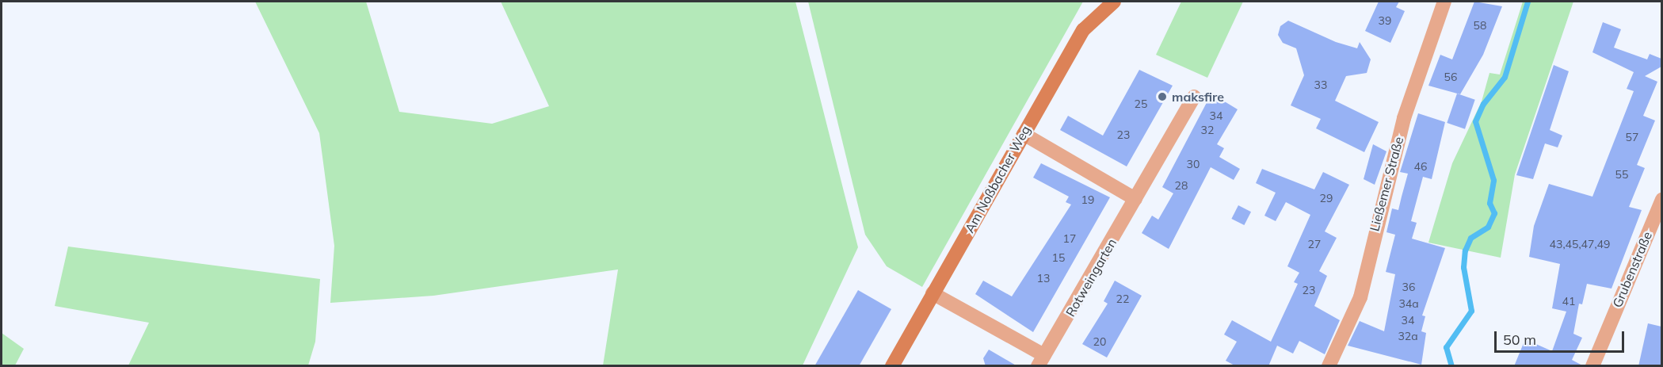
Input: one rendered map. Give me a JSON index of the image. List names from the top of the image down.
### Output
{
  "streets": {
    "street": [
      "Am Noßbacher Weg",
      "Ließemer Straße",
      "Grubenstraße",
      "Rotweingarten"
    ]
  },
  "crossings": [
    ["Am Noßbacher Weg", "Rotweingarten"]
  ],
  "places": ["maksfire"],
  "house_numbers": [
    "39",
    "58",
    "56",
    "33",
    "25",
    "34",
    "32",
    "23",
    "57",
    "30",
    "46",
    "55",
    "28",
    "29",
    "19",
    "17",
    "27",
    "43,45,47,49",
    "15",
    "13",
    "36",
    "23",
    "22",
    "41",
    "34a",
    "34",
    "32a",
    "20"
  ],
  "scale_bar": "50 m"
}
